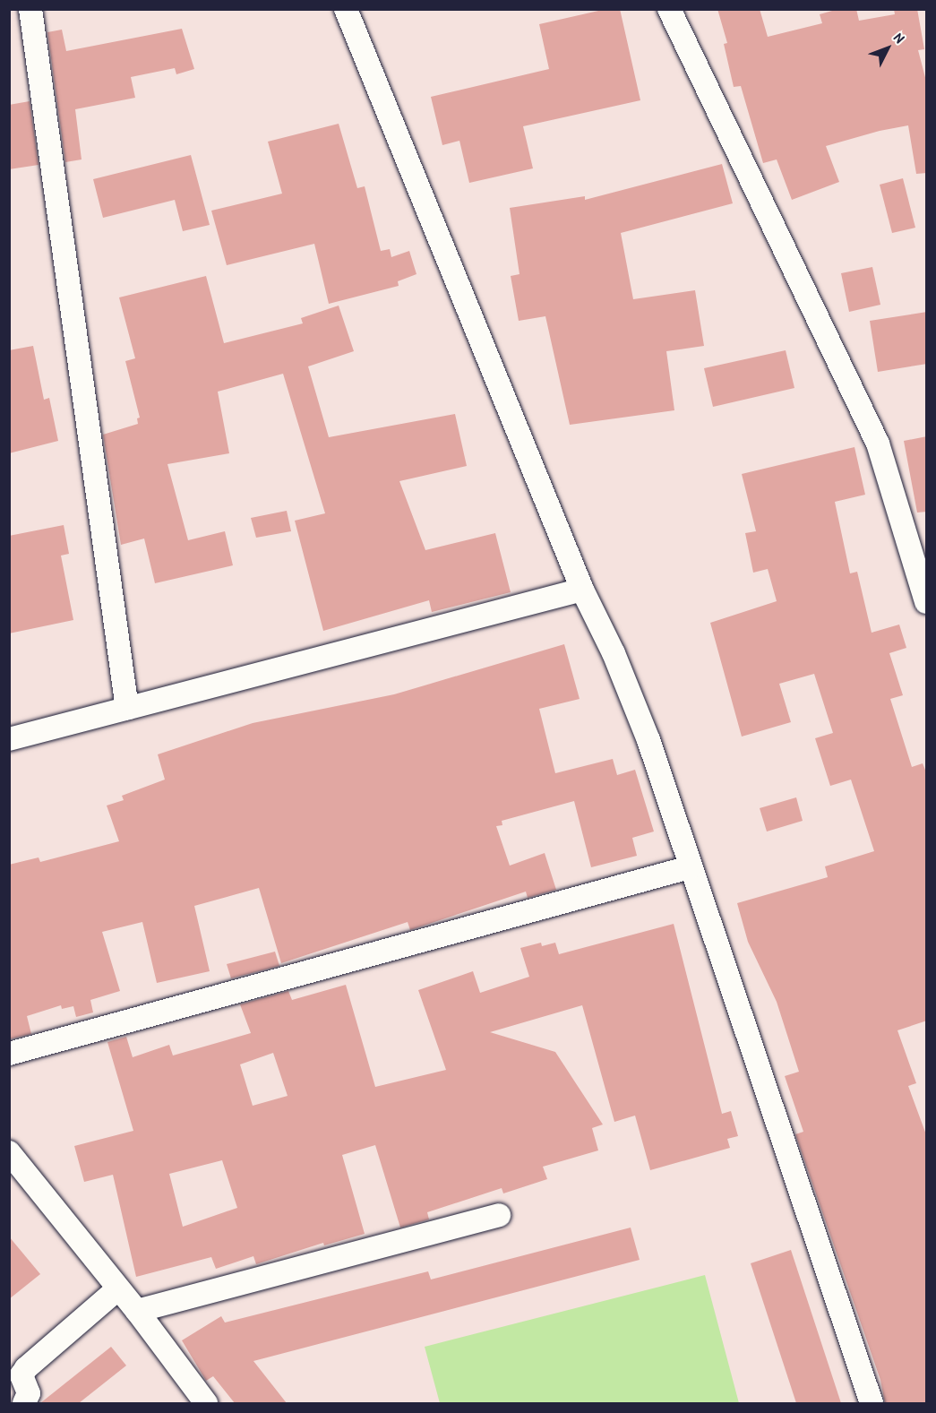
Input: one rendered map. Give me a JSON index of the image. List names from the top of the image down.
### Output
{
  "north": "top right"
}
